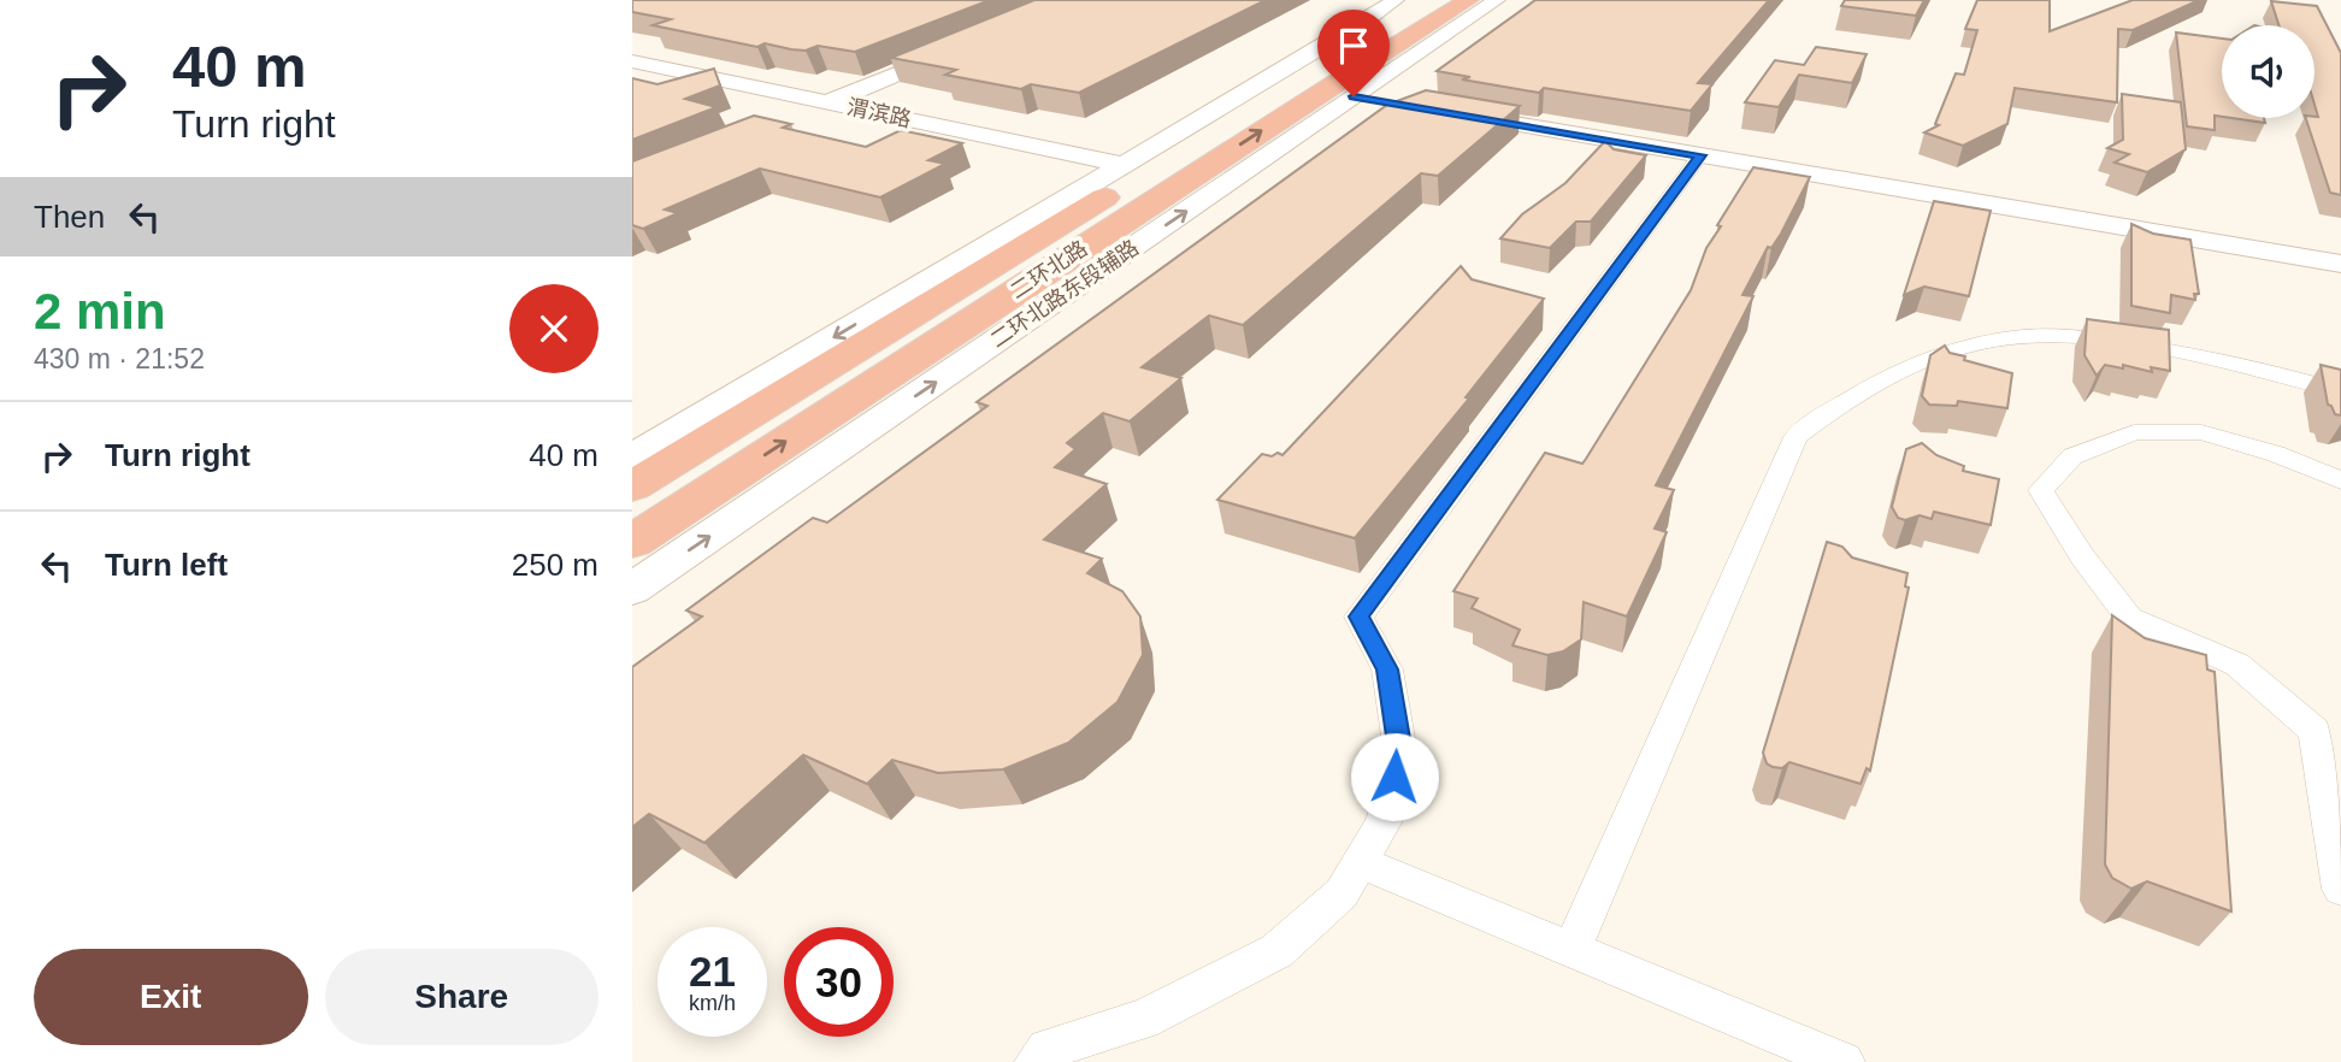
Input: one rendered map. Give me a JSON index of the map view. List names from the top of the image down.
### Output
{
  "streets": {
    "highway": ["二环北路"],
    "main road": ["渭滨路", "二环北路东段辅路"]
  },
  "crossings": [
    ["二环北路", "二环北路东段辅路"]
  ],
  "page": {
    "turn": ["40 m", "Turn right"],
    "then": "Then",
    "heading": ["2 min", "430 m · 21:52"],
    "list": [
      {
        "name": "Turn right",
        "value": "40 m"
      },
      {
        "name": "Turn left",
        "value": "250 m"
      }
    ],
    "speed": "21 km/h",
    "limit": "30",
    "buttons": ["Exit", "Share"]
  }
}
